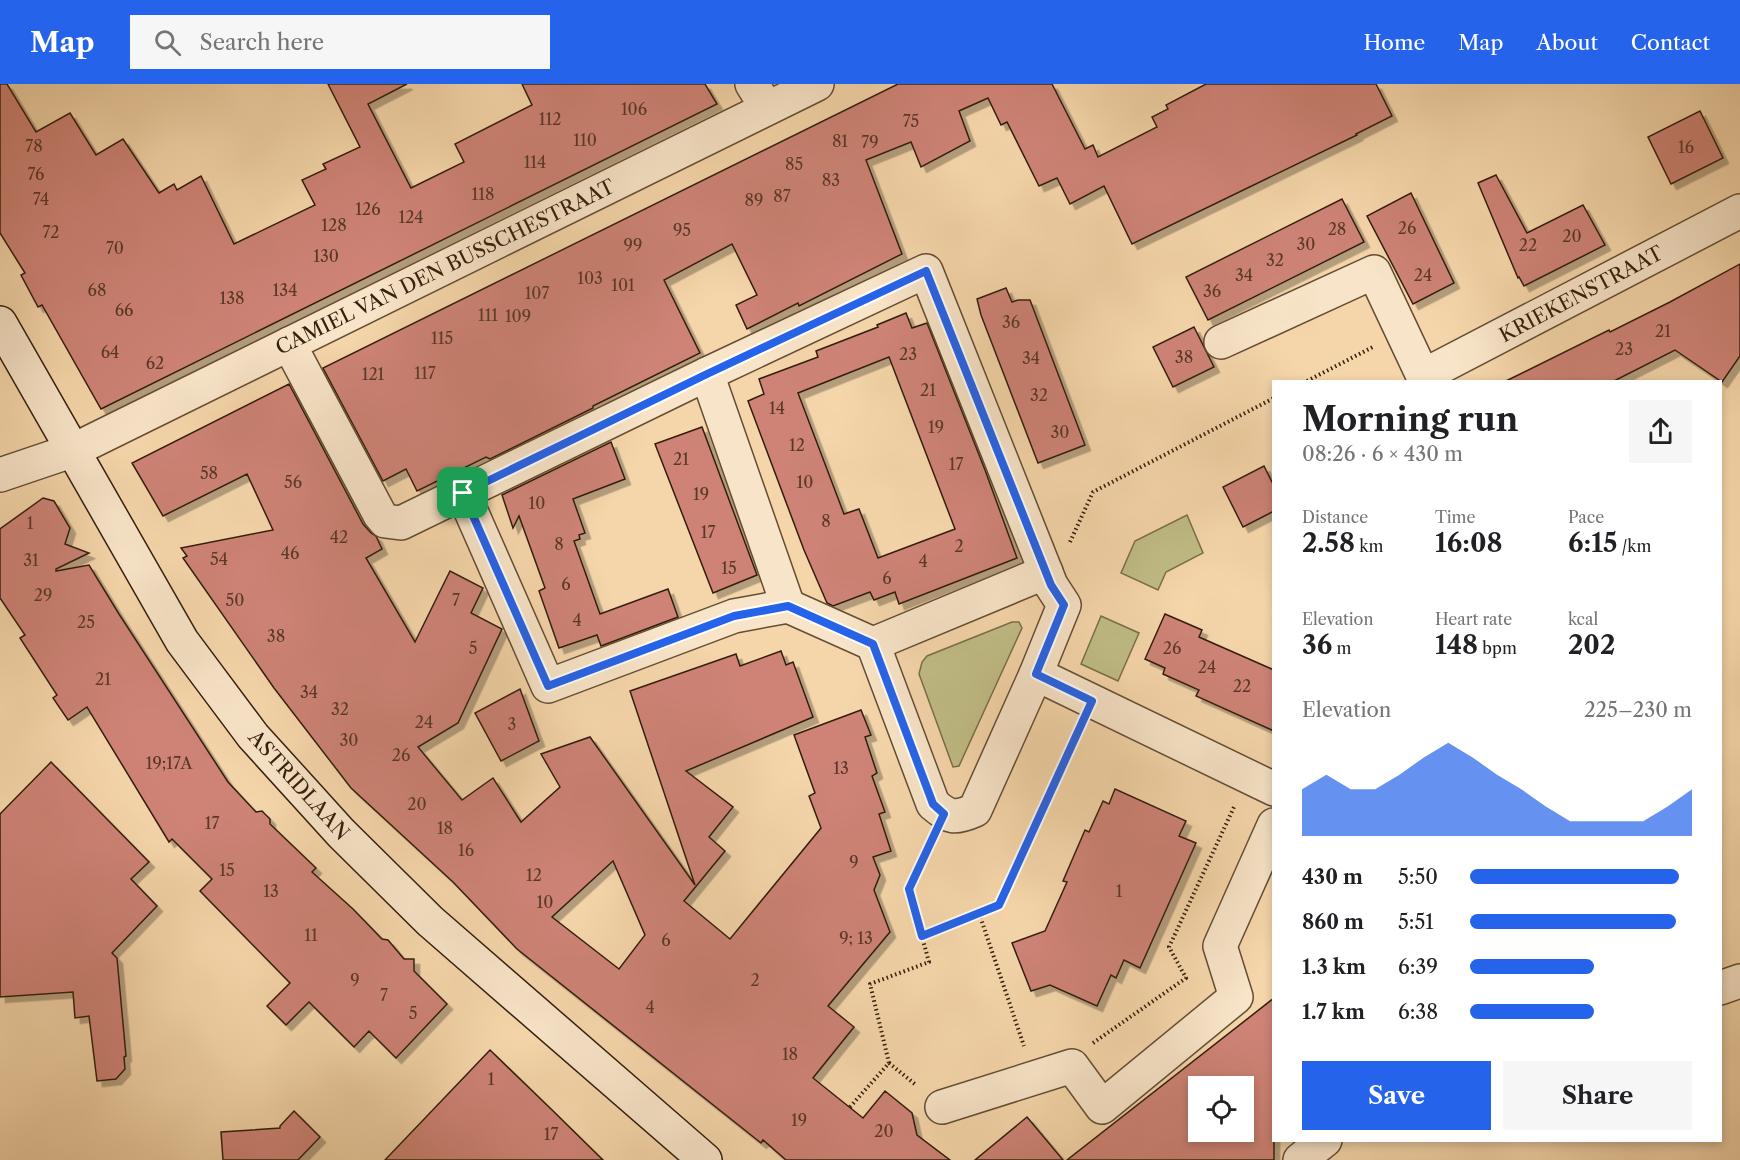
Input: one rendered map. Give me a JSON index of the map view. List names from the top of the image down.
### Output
{
  "streets": {
    "street": ["CAMIEL VAN DEN BUSSCHESTRAAT", "KRIEKENSTRAAT", "ASTRIDLAAN"]
  },
  "crossings": [
    ["CAMIEL VAN DEN BUSSCHESTRAAT", "ASTRIDLAAN"]
  ],
  "house_numbers": [
    "106",
    "112",
    "75",
    "110",
    "81",
    "79",
    "78",
    "16",
    "114",
    "85",
    "76",
    "83",
    "118",
    "87",
    "74",
    "89",
    "126",
    "124",
    "128",
    "26",
    "28",
    "95",
    "72",
    "20",
    "30",
    "99",
    "22",
    "70",
    "130",
    "32",
    "34",
    "24",
    "103",
    "101",
    "68",
    "134",
    "36",
    "107",
    "138",
    "66",
    "111",
    "109",
    "36",
    "21",
    "115",
    "23",
    "64",
    "23",
    "38",
    "34",
    "62",
    "117",
    "121",
    "21",
    "32",
    "14",
    "19",
    "30",
    "12",
    "21",
    "17",
    "58",
    "56",
    "10",
    "19",
    "10",
    "8",
    "1",
    "17",
    "42",
    "8",
    "2",
    "46",
    "54",
    "31",
    "4",
    "15",
    "6",
    "6",
    "29",
    "50",
    "7",
    "4",
    "25",
    "38",
    "5",
    "26",
    "24",
    "21",
    "22",
    "34",
    "32",
    "24",
    "3",
    "30",
    "26",
    "19;17A",
    "13",
    "20",
    "17",
    "18",
    "16",
    "9",
    "15",
    "12",
    "13",
    "1",
    "10",
    "11",
    "9; 13",
    "6",
    "9",
    "2",
    "7",
    "4",
    "5",
    "18",
    "1",
    "19",
    "20",
    "17"
  ],
  "page": {
    "header": "Map",
    "search": "Search here",
    "nav": [
      "Home",
      "Map",
      "About",
      "Contact"
    ],
    "heading": ["Morning run", "08:26 · 6 × 430 m"],
    "stats": [
      ["Distance", "2.58 km"],
      ["Time", "16:08"],
      ["Pace", "6:15 /km"],
      ["Elevation", "36 m"],
      ["Heart rate", "148 bpm"],
      ["kcal", "202"]
    ],
    "chart": ["Elevation", "225–230 m"],
    "list": [
      {
        "name": "430 m",
        "note": "5:50"
      },
      {
        "name": "860 m",
        "note": "5:51"
      },
      {
        "name": "1.3 km",
        "note": "6:39"
      },
      {
        "name": "1.7 km",
        "note": "6:38"
      }
    ],
    "buttons": ["Save", "Share"]
  }
}
